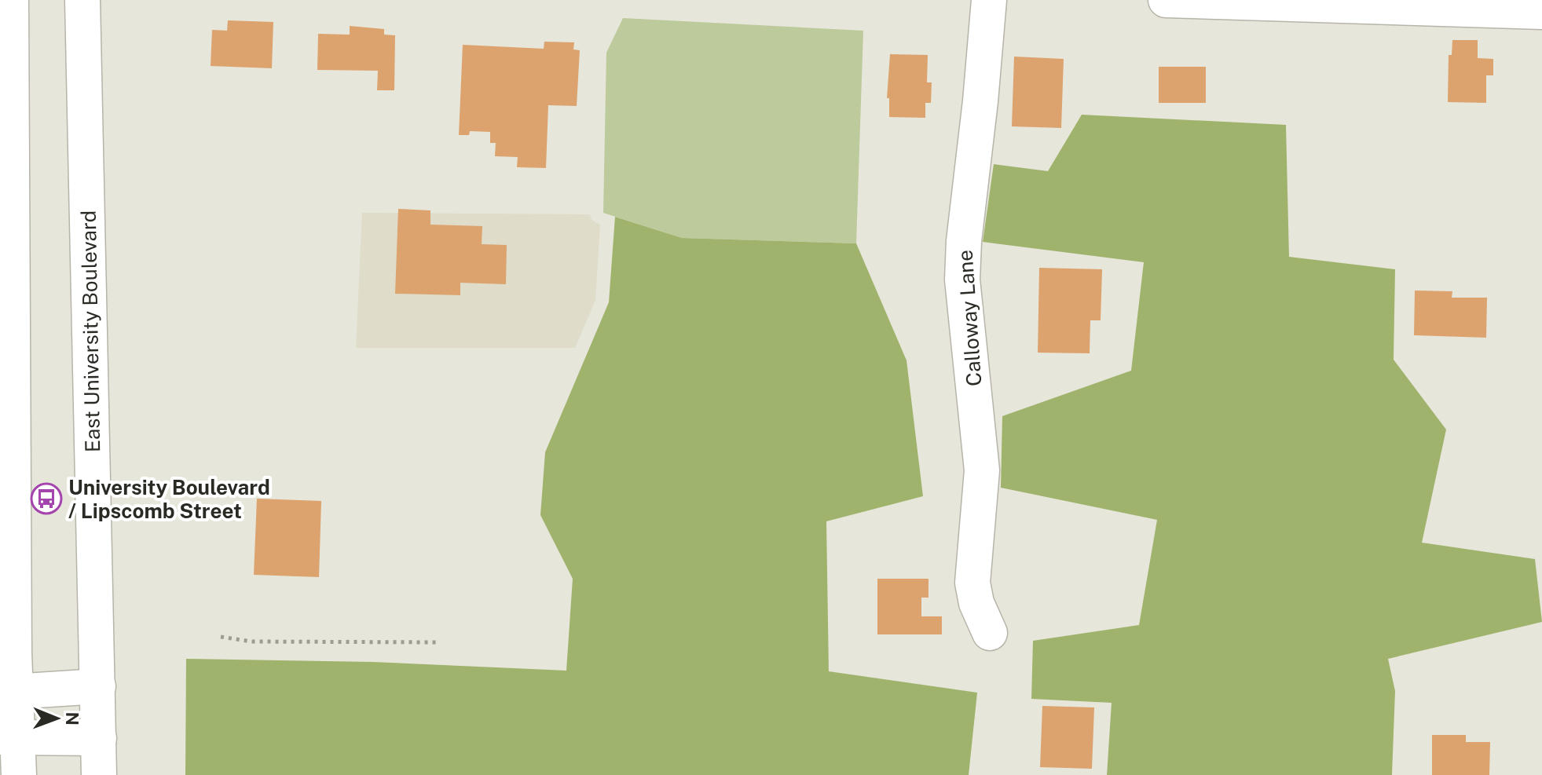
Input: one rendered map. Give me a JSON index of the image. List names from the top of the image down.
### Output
{
  "streets": {
    "street": ["Calloway Lane", "East University Boulevard"]
  },
  "places": {
    "bus stop": ["University Boulevard / Lipscomb Street"]
  },
  "north": "right"
}
